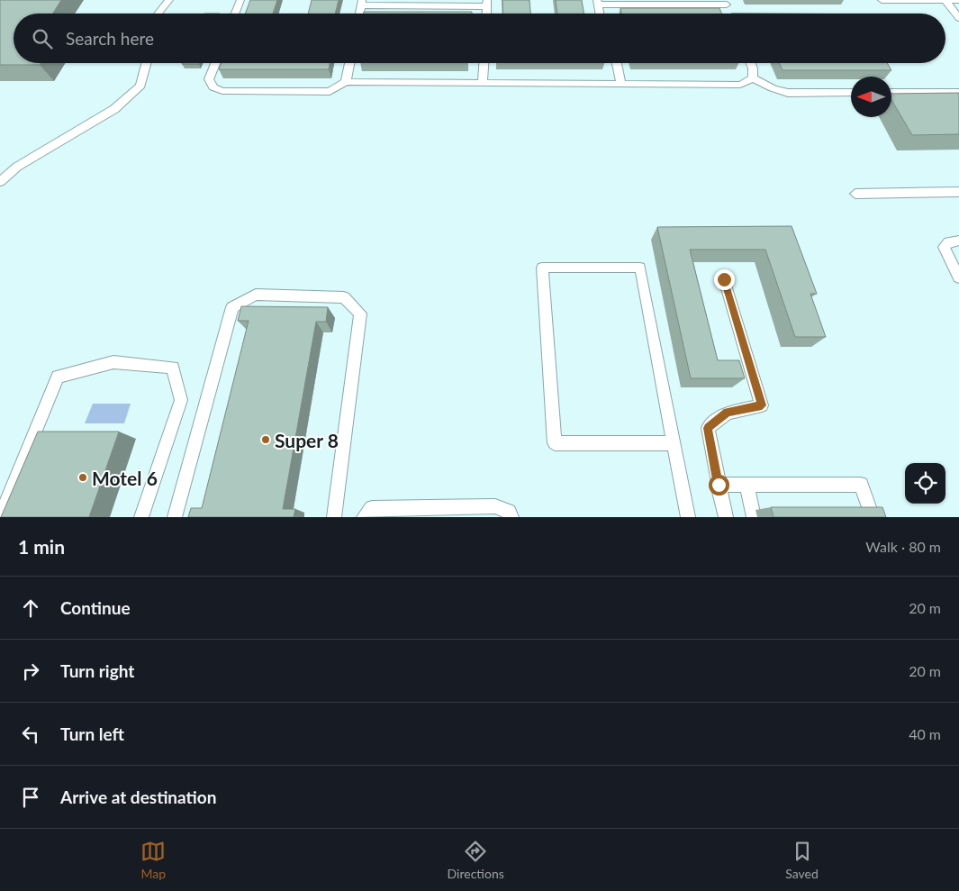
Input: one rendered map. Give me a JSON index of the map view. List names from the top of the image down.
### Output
{
  "places": ["Super 8", "Motel 6"],
  "north": "left",
  "page": {
    "search": "Search here",
    "heading": ["1 min", "Walk · 80 m"],
    "list": [
      ["Continue", "20 m"],
      ["Turn right", "20 m"],
      ["Turn left", "40 m"],
      "Arrive at destination"
    ],
    "nav": ["Map", "Directions", "Saved"]
  }
}
